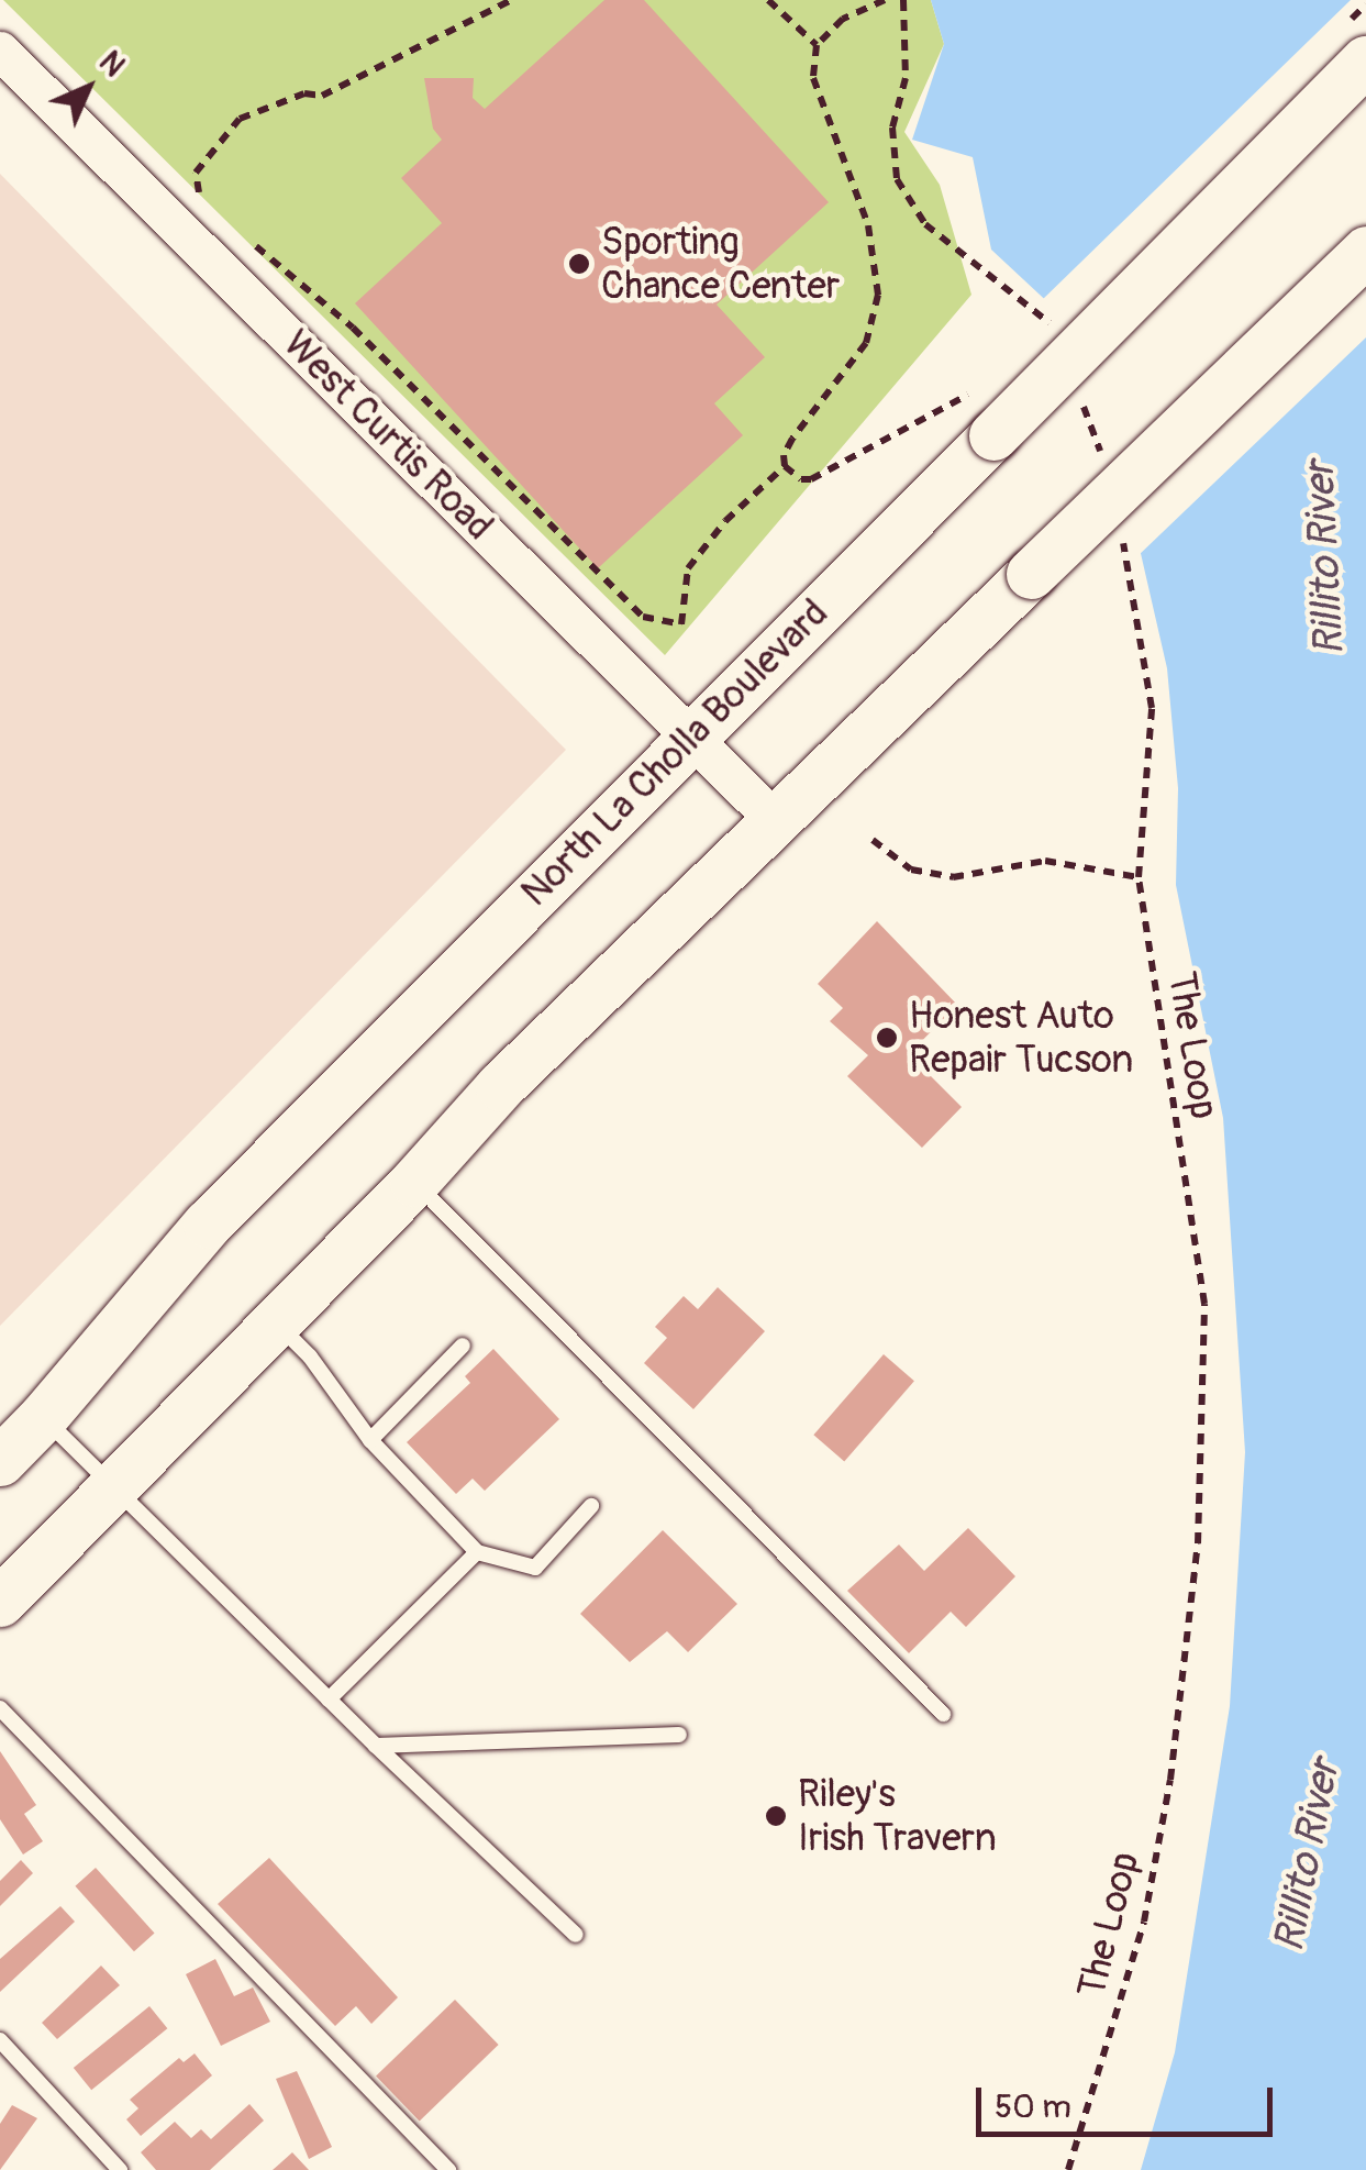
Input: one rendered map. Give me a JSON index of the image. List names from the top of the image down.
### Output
{
  "streets": {
    "main road": ["North La Cholla Boulevard"],
    "street": ["West Curtis Road"],
    "path": ["The Loop"]
  },
  "crossings": [
    ["West Curtis Road", "North La Cholla Boulevard"]
  ],
  "water": ["Rillito River"],
  "places": ["Sporting Chance Center", "Honest Auto Repair Tucson", "Riley's Irish Travern"],
  "scale_bar": "50 m",
  "north": "top right"
}
